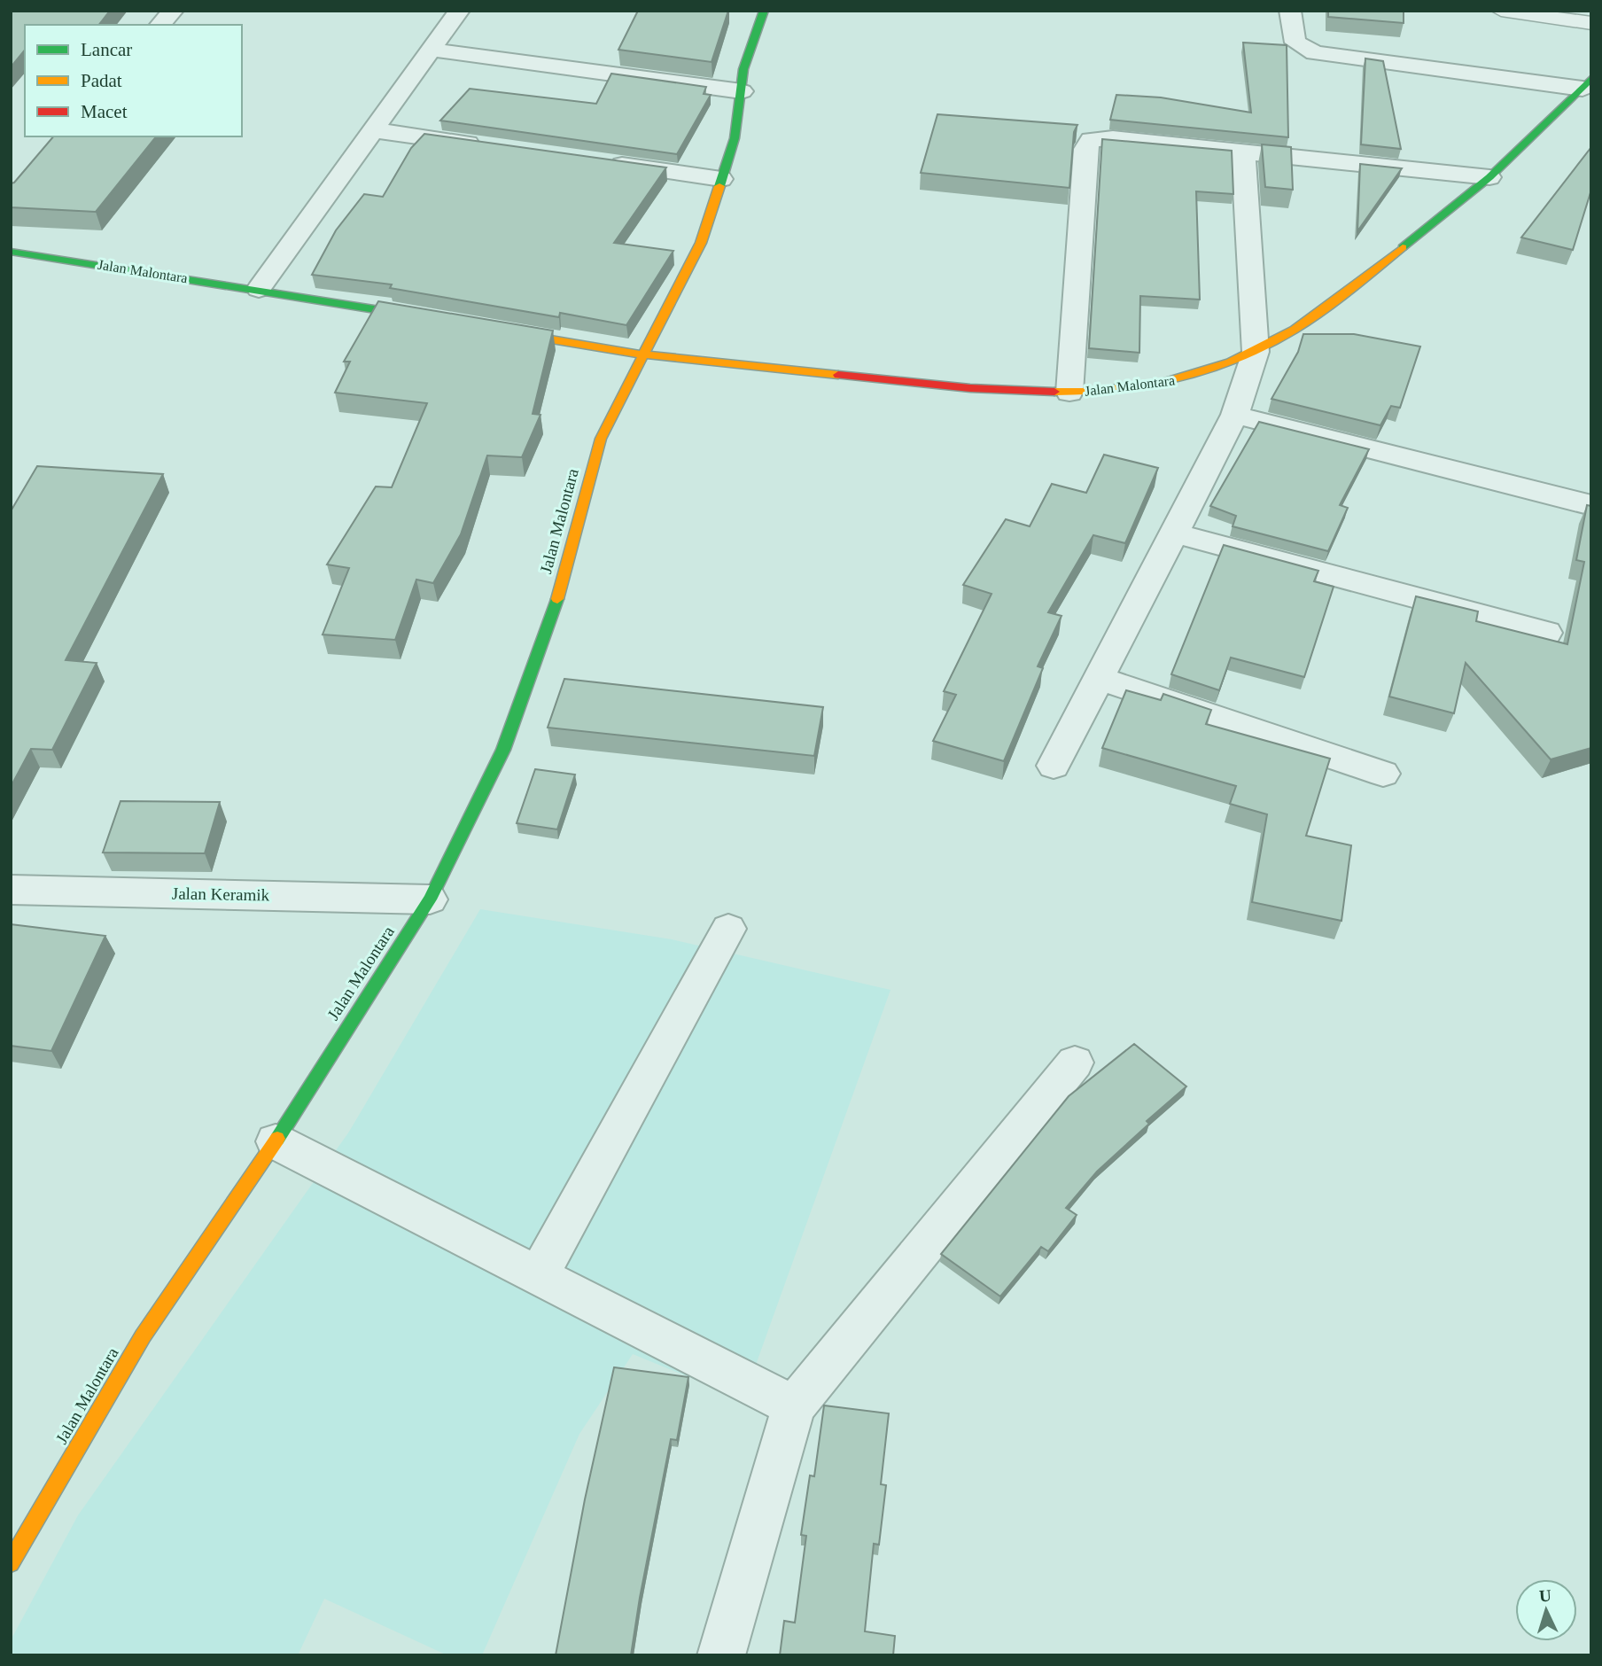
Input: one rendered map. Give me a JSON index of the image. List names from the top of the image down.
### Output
{
  "streets": {
    "street": ["Jalan Malontara", "Jalan Keramik"]
  },
  "crossings": [
    ["Jalan Malontara", "Jalan Keramik"]
  ],
  "legend": ["Lancar", "Padat", "Macet"],
  "north": "top"
}
